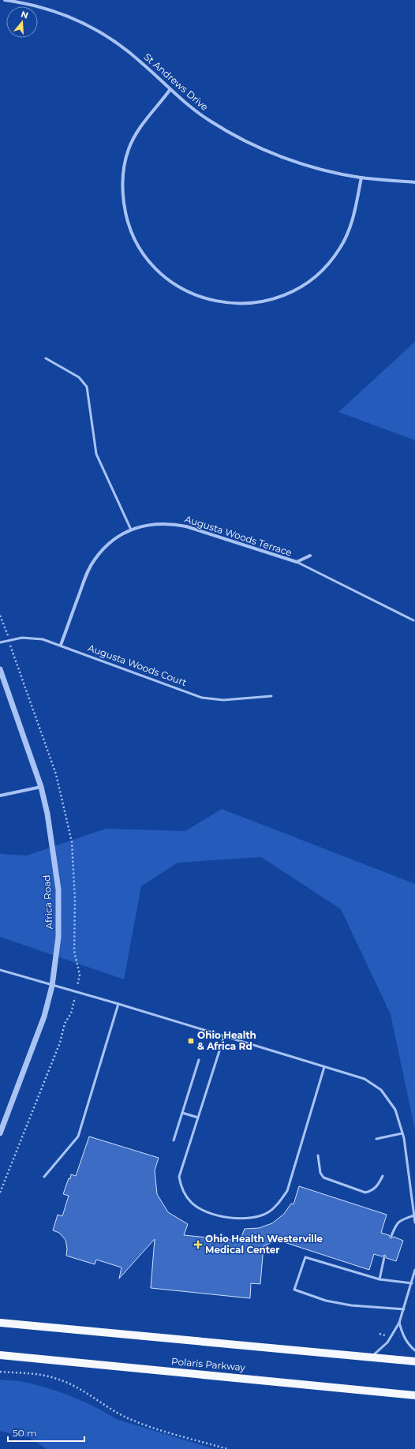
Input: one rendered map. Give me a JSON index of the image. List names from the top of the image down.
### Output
{
  "streets": {
    "main road": ["Polaris Parkway"],
    "street": ["St Andrews Drive", "Augusta Woods Terrace", "Africa Road"],
    "lane": ["Augusta Woods Court"]
  },
  "crossings": [
    ["Augusta Woods Terrace", "Augusta Woods Court"]
  ],
  "places": {
    "transit": ["Ohio Health & Africa Rd"],
    "health": ["Ohio Health Westerville Medical Center"]
  },
  "scale_bar": "50 m",
  "north": "top"
}
